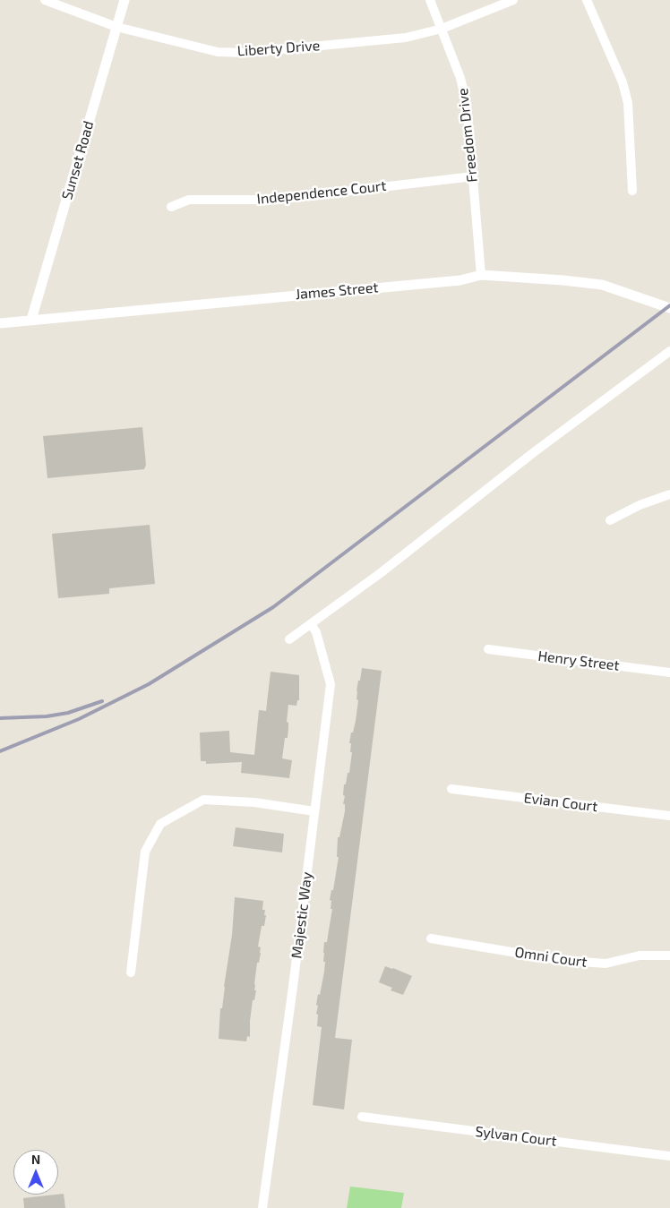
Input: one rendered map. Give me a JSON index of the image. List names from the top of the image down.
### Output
{
  "streets": {
    "street": [
      "Liberty Drive",
      "Freedom Drive",
      "Sunset Road",
      "Independence Court",
      "James Street",
      "Henry Street",
      "Evian Court",
      "Majestic Way",
      "Omni Court",
      "Sylvan Court"
    ]
  },
  "crossings": [
    ["Liberty Drive", "Freedom Drive"],
    ["Liberty Drive", "Sunset Road"],
    ["Freedom Drive", "Independence Court"],
    ["Freedom Drive", "James Street"],
    ["Sunset Road", "James Street"]
  ],
  "north": "top"
}
